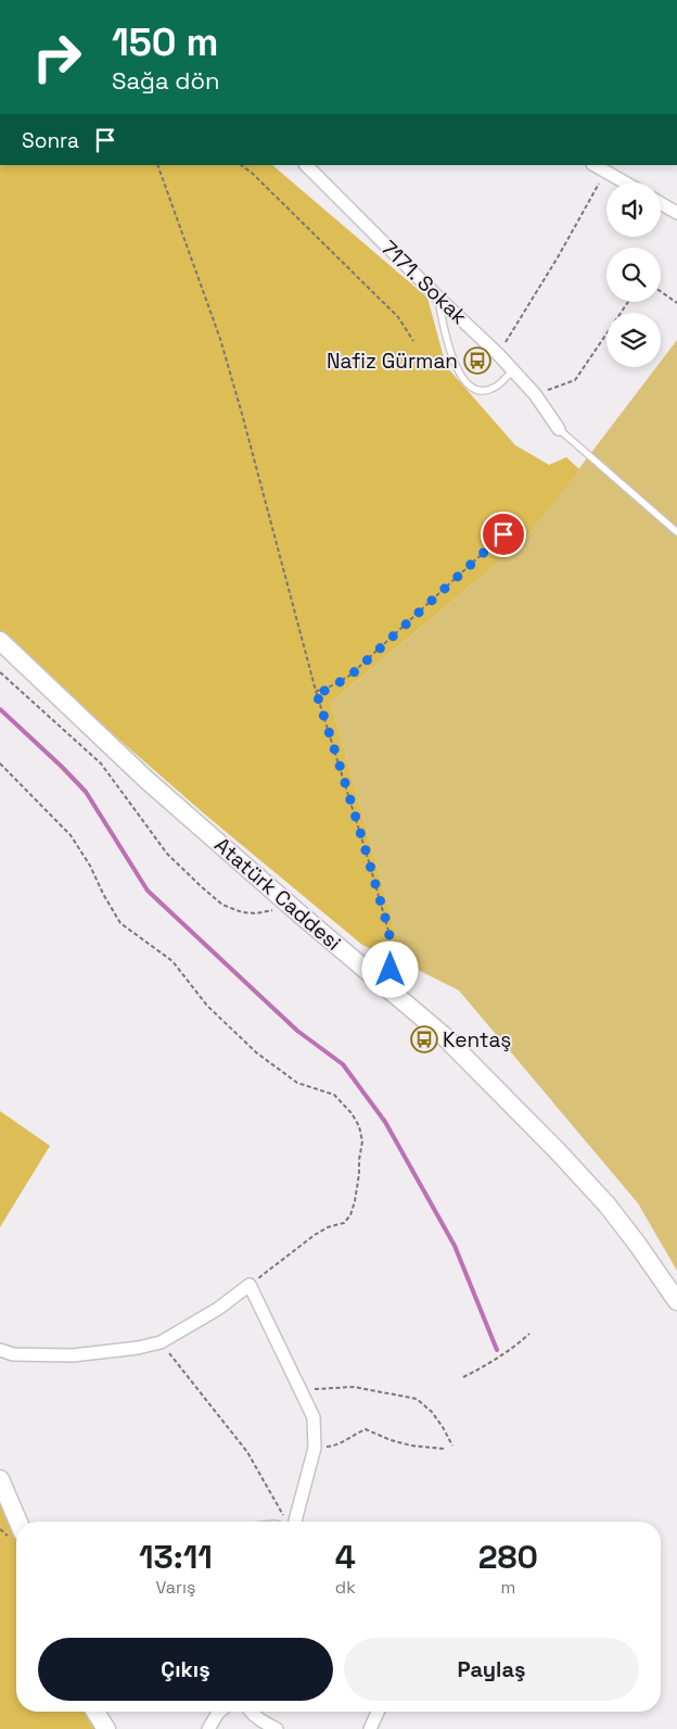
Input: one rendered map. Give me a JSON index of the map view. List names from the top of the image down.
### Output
{
  "streets": {
    "street": ["7171. Sokak", "Atatürk Caddesi"]
  },
  "places": {
    "bus stop": ["Nafiz Gürman", "Kentaş"]
  },
  "page": {
    "turn": ["150 m", "Sağa dön"],
    "then": "Sonra",
    "eta": [
      "13:11",
      "Varış",
      "4",
      "dk",
      "280",
      "m"
    ],
    "buttons": ["Çıkış", "Paylaş"]
  }
}
